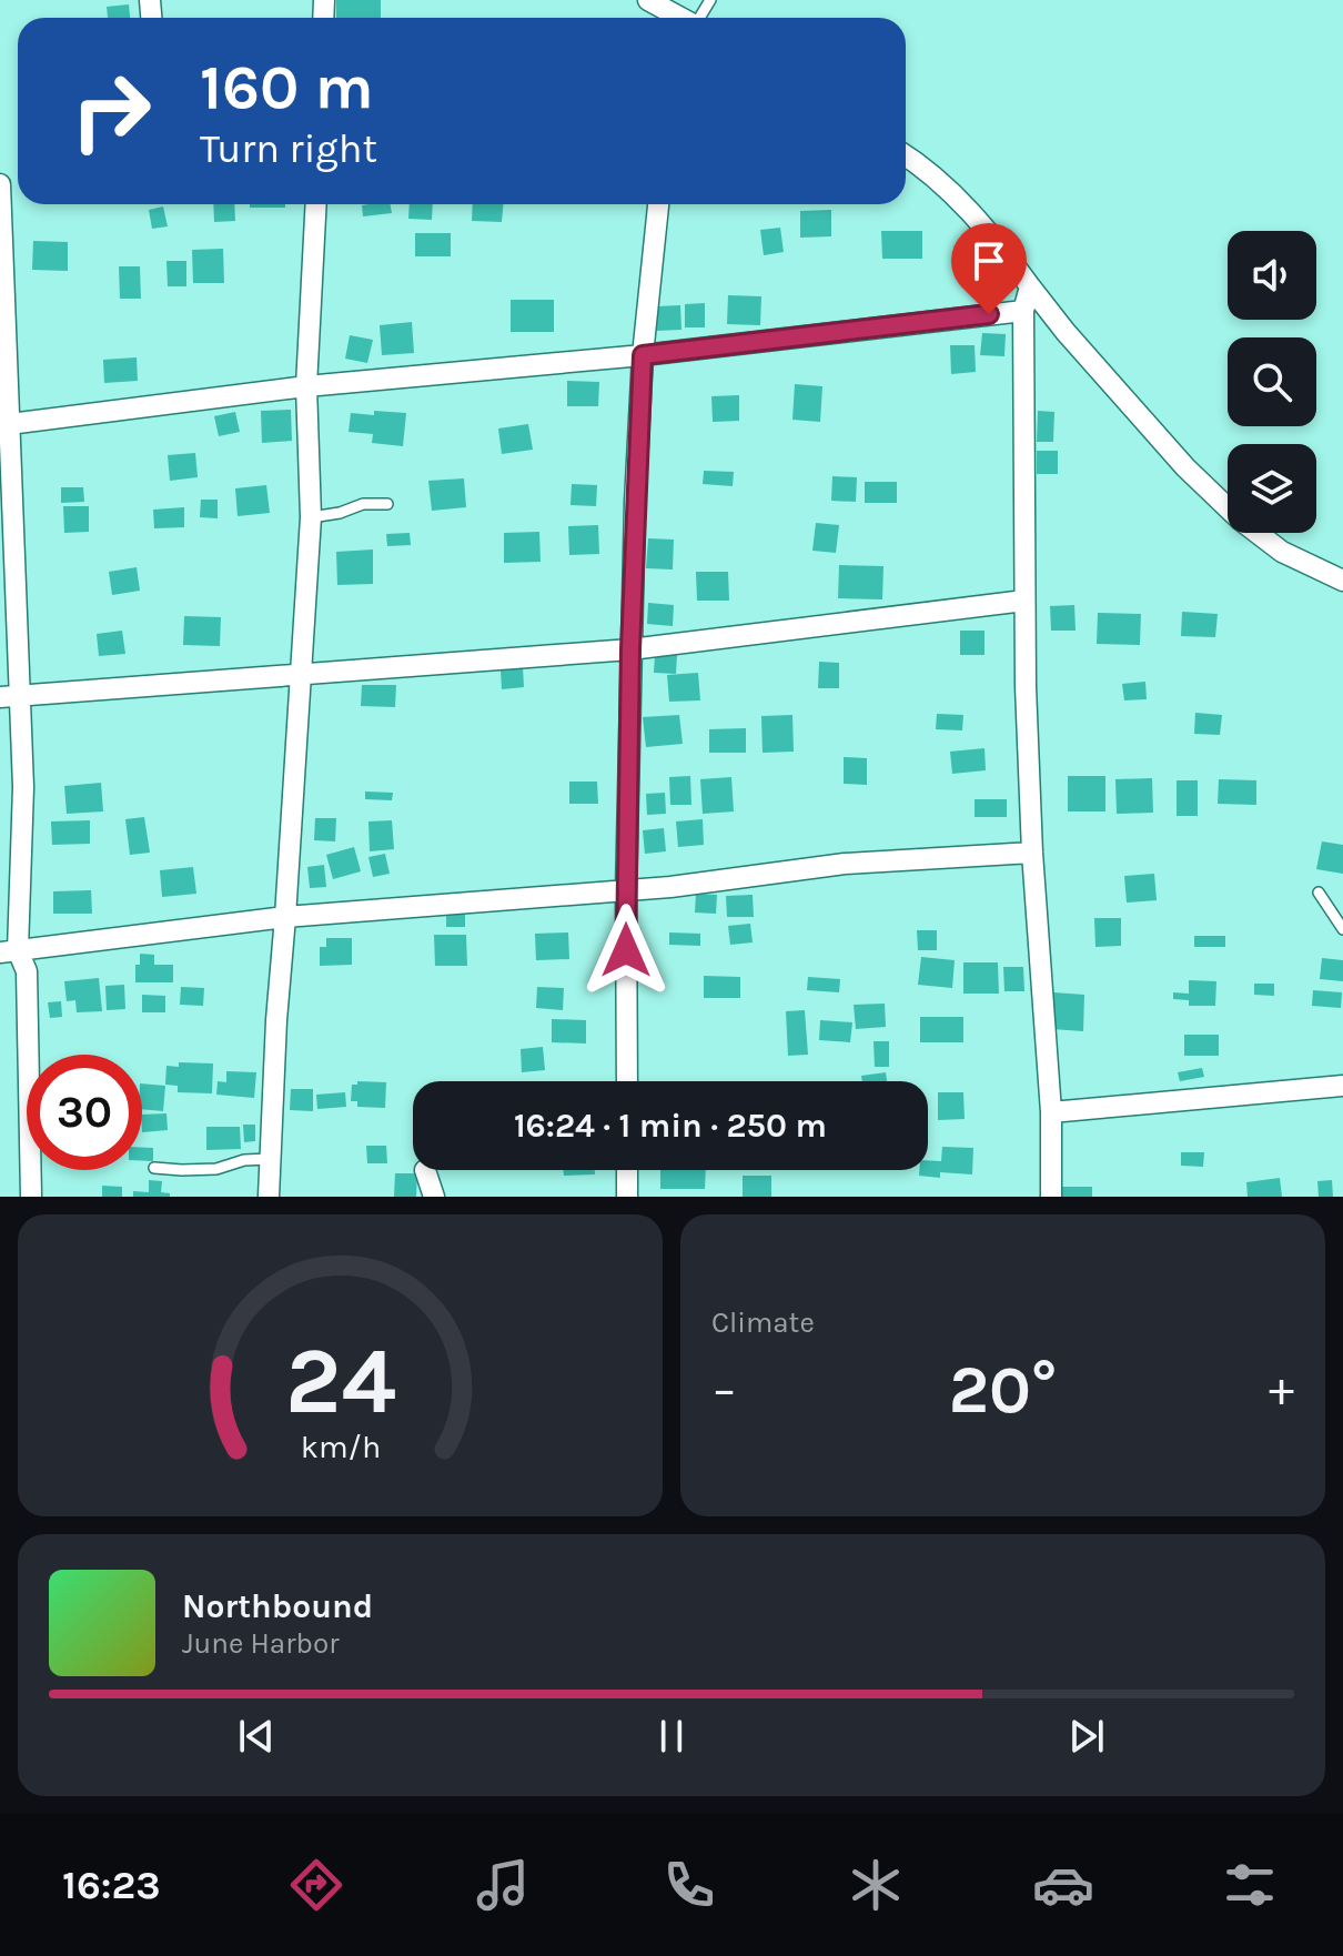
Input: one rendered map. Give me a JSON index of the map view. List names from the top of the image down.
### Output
{
  "page": {
    "turn": ["160 m", "Turn right"],
    "limit": "30",
    "trip": "16:24 · 1 min · 250 m",
    "tile": "Climate",
    "heat": ["−", "20°", "+"],
    "song": ["Northbound", "June Harbor"],
    "tabs": "16:23",
    "gauge": ["24", "km/h"]
  }
}
